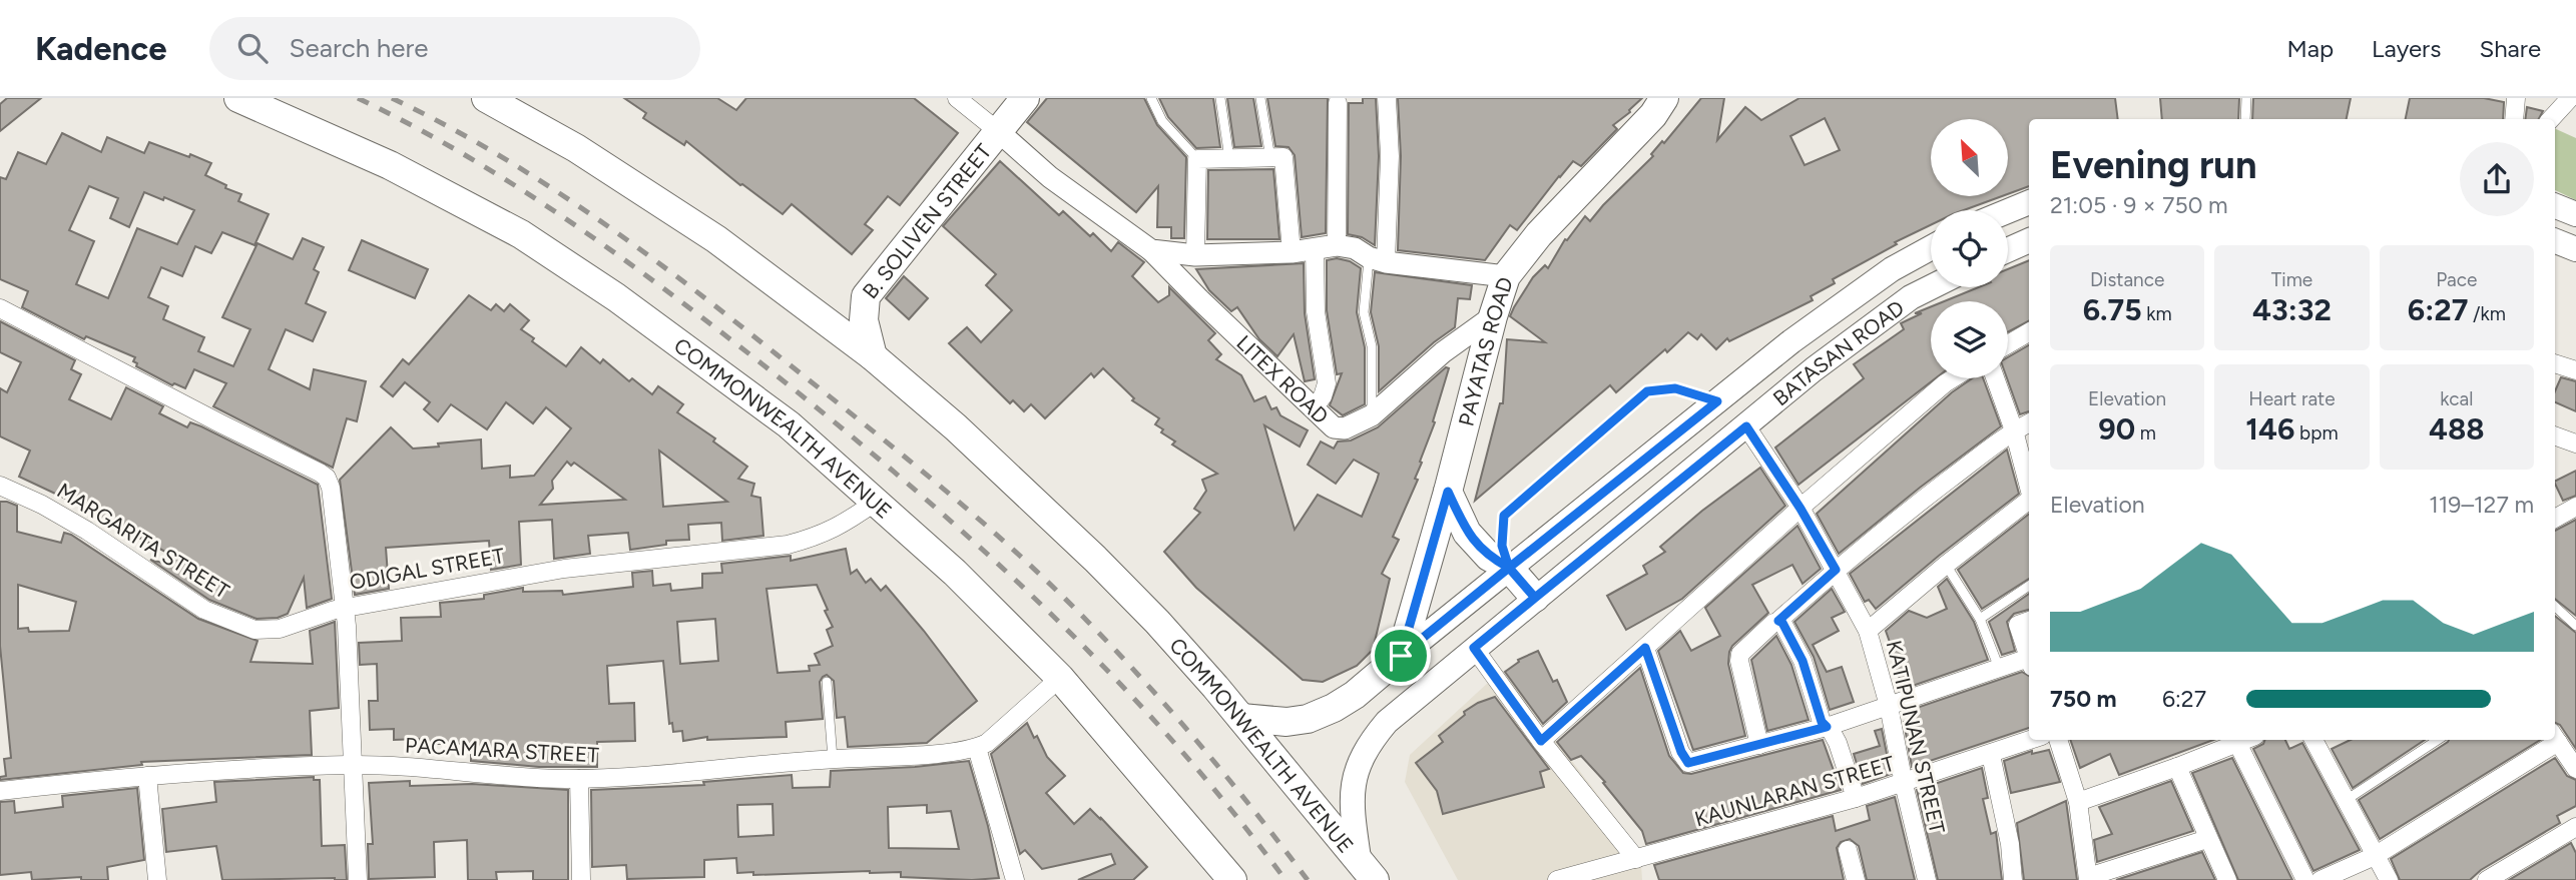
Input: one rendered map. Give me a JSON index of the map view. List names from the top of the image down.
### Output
{
  "streets": {
    "main road": [
      "B. SOLIVEN STREET",
      "PAYATAS ROAD",
      "BATASAN ROAD",
      "COMMONWEALTH AVENUE"
    ],
    "street": [
      "LITEX ROAD",
      "MARGARITA STREET",
      "ODIGAL STREET",
      "KATIPUNAN STREET",
      "PACAMARA STREET",
      "KAUNLARAN STREET"
    ]
  },
  "crossings": [
    ["B. SOLIVEN STREET", "LITEX ROAD"],
    ["B. SOLIVEN STREET", "COMMONWEALTH AVENUE"],
    ["PAYATAS ROAD", "BATASAN ROAD"],
    ["PAYATAS ROAD", "LITEX ROAD"],
    ["BATASAN ROAD", "COMMONWEALTH AVENUE"],
    ["BATASAN ROAD", "KATIPUNAN STREET"],
    ["COMMONWEALTH AVENUE", "ODIGAL STREET"],
    ["COMMONWEALTH AVENUE", "PACAMARA STREET"],
    ["MARGARITA STREET", "ODIGAL STREET"],
    ["KATIPUNAN STREET", "KAUNLARAN STREET"]
  ],
  "north": "top left",
  "page": {
    "header": "Kadence",
    "search": "Search here",
    "nav": ["Map", "Layers", "Share"],
    "heading": ["Evening run", "21:05 · 9 × 750 m"],
    "stats": [
      ["Distance", "6.75 km"],
      ["Time", "43:32"],
      ["Pace", "6:27 /km"],
      ["Elevation", "90 m"],
      ["Heart rate", "146 bpm"],
      ["kcal", "488"]
    ],
    "chart": ["Elevation", "119–127 m"],
    "list": [
      {
        "name": "750 m",
        "note": "6:27"
      }
    ]
  }
}
